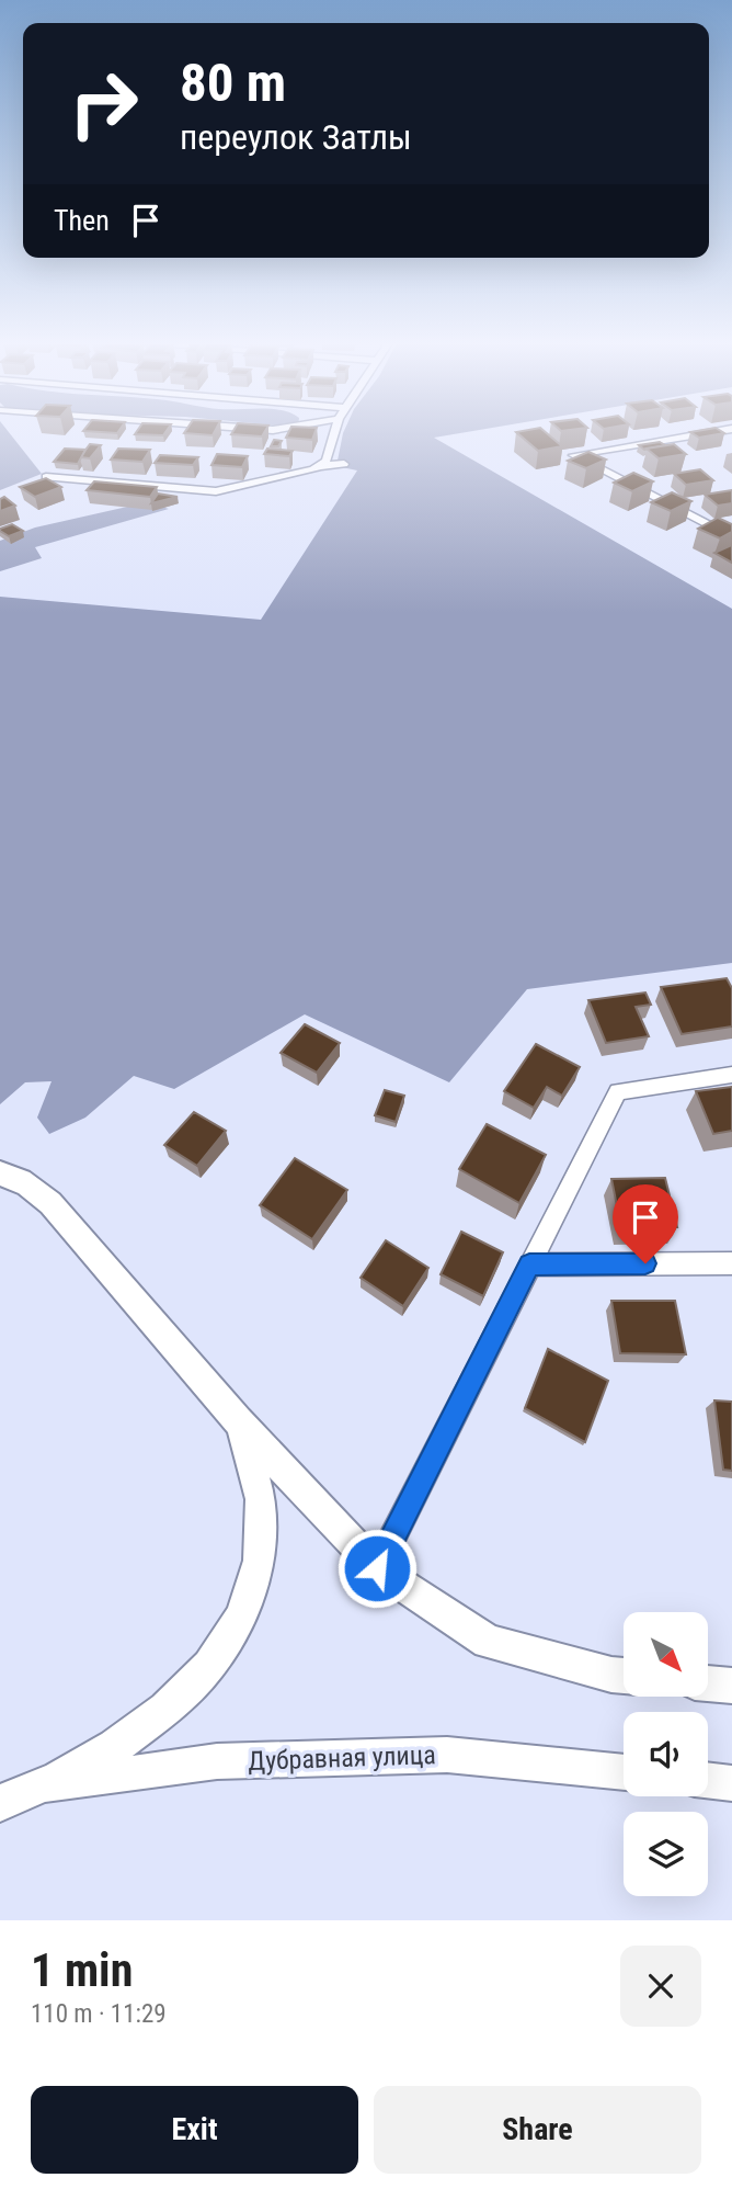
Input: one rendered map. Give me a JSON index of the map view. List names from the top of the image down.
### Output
{
  "streets": {
    "street": ["Дубравная улица"]
  },
  "north": "bottom right",
  "page": {
    "turn": ["80 m", "переулок Затлы"],
    "then": "Then",
    "heading": ["1 min", "110 m · 11:29"],
    "buttons": ["Exit", "Share"]
  }
}
